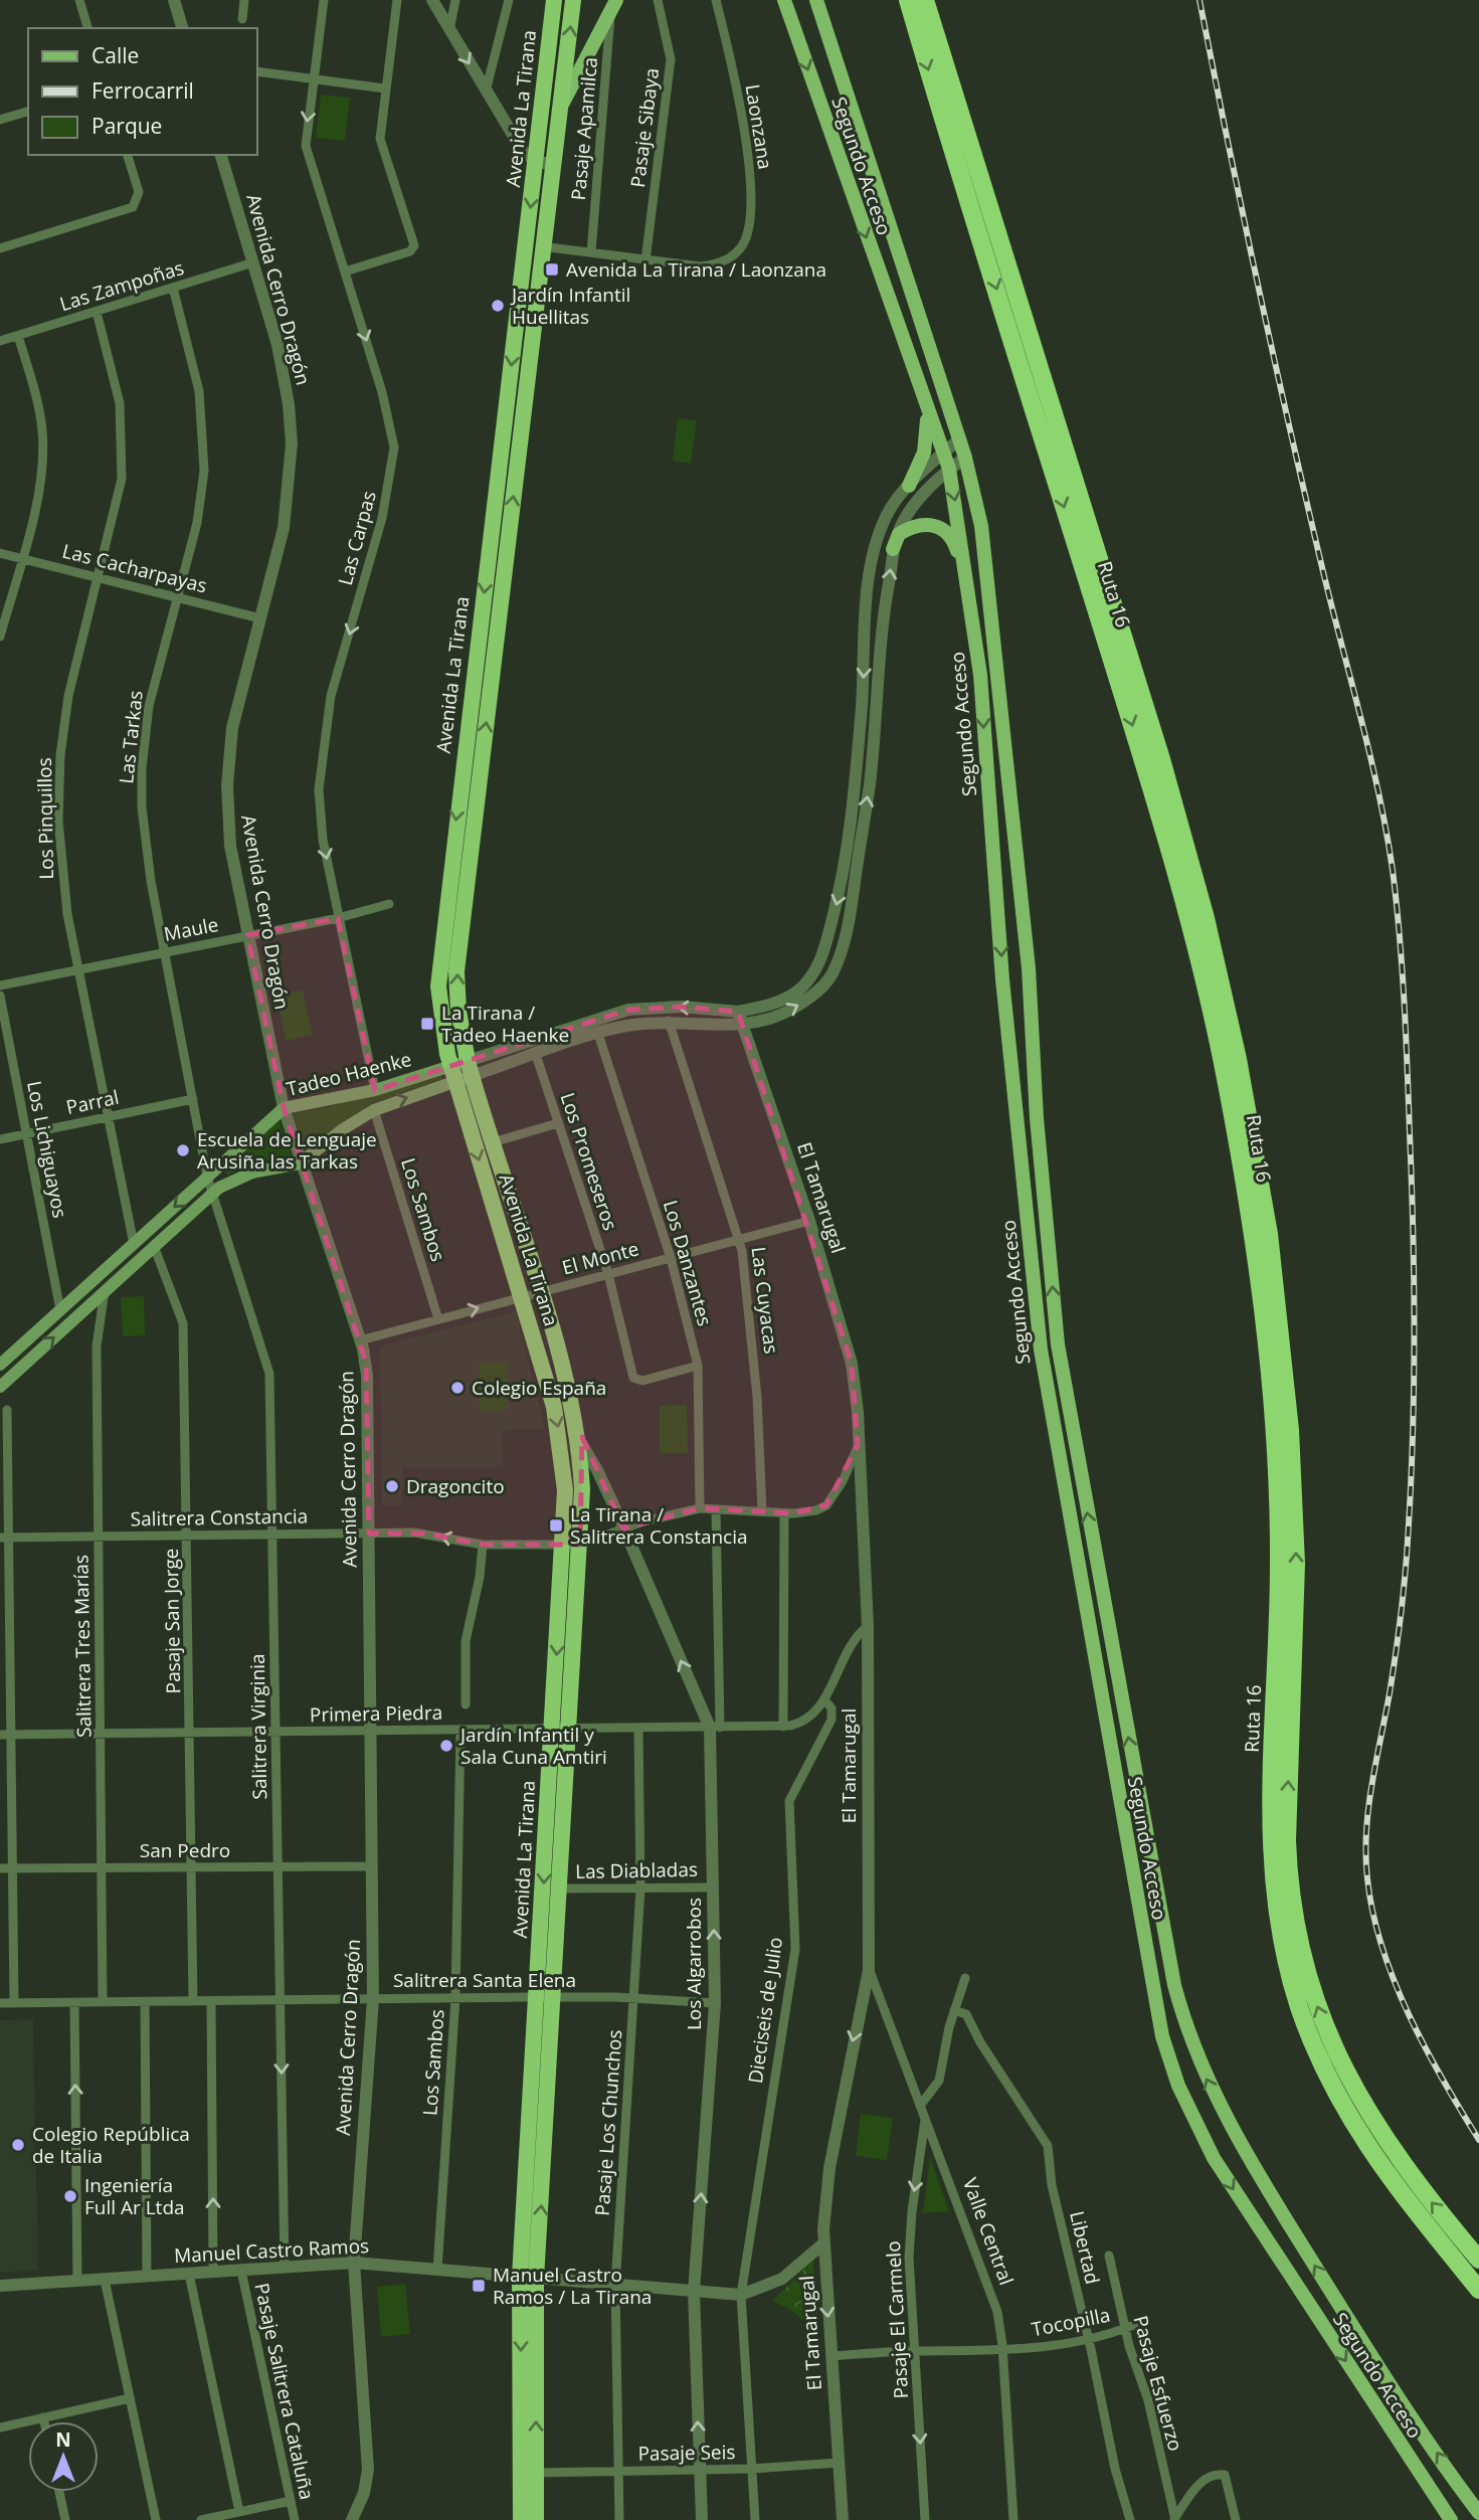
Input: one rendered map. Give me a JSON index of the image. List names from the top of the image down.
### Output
{
  "streets": {
    "highway": ["Avenida La Tirana", "Ruta 16"],
    "main road": ["Segundo Acceso", "Tadeo Haenke"],
    "street": [
      "Laonzana",
      "Pasaje Sibaya",
      "Pasaje Apamilca",
      "Las Zampoñas",
      "Avenida Cerro Dragón",
      "Las Carpas",
      "Las Cacharpayas",
      "Las Tarkas",
      "Los Pinquillos",
      "Maule",
      "Parral",
      "Los Lichiguayos",
      "Los Promeseros",
      "El Tamarugal",
      "Los Sambos",
      "El Monte",
      "Los Danzantes",
      "Las Cuyacas",
      "Salitrera Constancia",
      "Pasaje San Jorge",
      "Salitrera Tres Marías",
      "Primera Piedra",
      "Salitrera Virginia",
      "San Pedro",
      "Las Diabladas",
      "Los Algarrobos",
      "Salitrera Santa Elena",
      "Dieciseis de Julio",
      "Pasaje Los Chunchos",
      "Valle Central",
      "Libertad",
      "Manuel Castro Ramos",
      "Pasaje El Carmelo",
      "Tocopilla",
      "Pasaje Esfuerzo",
      "Pasaje Salitrera Cataluña",
      "Pasaje Seis"
    ]
  },
  "crossings": [
    ["Avenida La Tirana", "Laonzana"],
    ["Avenida La Tirana", "Tadeo Haenke"],
    ["Avenida La Tirana", "El Monte"],
    ["Avenida La Tirana", "Salitrera Constancia"],
    ["Avenida La Tirana", "Primera Piedra"],
    ["Avenida La Tirana", "Las Diabladas"],
    ["Avenida La Tirana", "Los Algarrobos"],
    ["Avenida La Tirana", "Salitrera Santa Elena"],
    ["Avenida La Tirana", "Manuel Castro Ramos"],
    ["Avenida La Tirana", "Pasaje Seis"],
    ["Laonzana", "Pasaje Sibaya"],
    ["Laonzana", "Pasaje Apamilca"],
    ["Las Zampoñas", "Avenida Cerro Dragón"],
    ["Las Zampoñas", "Las Tarkas"],
    ["Las Zampoñas", "Los Pinquillos"],
    ["Avenida Cerro Dragón", "Las Cacharpayas"],
    ["Avenida Cerro Dragón", "Maule"],
    ["Avenida Cerro Dragón", "Tadeo Haenke"],
    ["Avenida Cerro Dragón", "El Monte"],
    ["Avenida Cerro Dragón", "Salitrera Constancia"],
    ["Avenida Cerro Dragón", "Primera Piedra"],
    ["Avenida Cerro Dragón", "San Pedro"],
    ["Avenida Cerro Dragón", "Salitrera Santa Elena"],
    ["Avenida Cerro Dragón", "Manuel Castro Ramos"],
    ["Las Carpas", "Maule"],
    ["Las Carpas", "Tadeo Haenke"],
    ["Las Cacharpayas", "Las Tarkas"],
    ["Las Cacharpayas", "Los Pinquillos"],
    ["Las Tarkas", "Maule"],
    ["Las Tarkas", "Tadeo Haenke"],
    ["Las Tarkas", "Parral"],
    ["Las Tarkas", "Salitrera Virginia"],
    ["Los Pinquillos", "Maule"],
    ["Los Pinquillos", "Tadeo Haenke"],
    ["Los Pinquillos", "Parral"],
    ["Tadeo Haenke", "Los Lichiguayos"],
    ["Tadeo Haenke", "Los Promeseros"],
    ["Tadeo Haenke", "El Tamarugal"],
    ["Tadeo Haenke", "Los Sambos"],
    ["Tadeo Haenke", "Los Danzantes"],
    ["Tadeo Haenke", "Las Cuyacas"],
    ["Tadeo Haenke", "Pasaje San Jorge"],
    ["Tadeo Haenke", "Salitrera Tres Marías"],
    ["Tadeo Haenke", "Salitrera Virginia"],
    ["Parral", "Los Lichiguayos"],
    ["Los Promeseros", "El Monte"],
    ["Los Promeseros", "Los Danzantes"],
    ["El Tamarugal", "El Monte"],
    ["El Tamarugal", "Salitrera Constancia"],
    ["El Tamarugal", "Primera Piedra"],
    ["El Tamarugal", "Valle Central"],
    ["El Tamarugal", "Manuel Castro Ramos"],
    ["El Tamarugal", "Tocopilla"],
    ["El Tamarugal", "Pasaje Seis"],
    ["Los Sambos", "El Monte"],
    ["Los Sambos", "Primera Piedra"],
    ["Los Sambos", "Salitrera Santa Elena"],
    ["Los Sambos", "Manuel Castro Ramos"],
    ["El Monte", "Los Danzantes"],
    ["El Monte", "Las Cuyacas"],
    ["Los Danzantes", "Salitrera Constancia"],
    ["Las Cuyacas", "Salitrera Constancia"],
    ["Salitrera Constancia", "Pasaje San Jorge"],
    ["Salitrera Constancia", "Salitrera Tres Marías"],
    ["Salitrera Constancia", "Salitrera Virginia"],
    ["Salitrera Constancia", "Los Algarrobos"],
    ["Pasaje San Jorge", "Primera Piedra"],
    ["Pasaje San Jorge", "San Pedro"],
    ["Pasaje San Jorge", "Salitrera Santa Elena"],
    ["Salitrera Tres Marías", "Primera Piedra"],
    ["Salitrera Tres Marías", "San Pedro"],
    ["Salitrera Tres Marías", "Salitrera Santa Elena"],
    ["Primera Piedra", "Salitrera Virginia"],
    ["Primera Piedra", "Los Algarrobos"],
    ["Primera Piedra", "Dieciseis de Julio"],
    ["Primera Piedra", "Pasaje Los Chunchos"],
    ["Salitrera Virginia", "San Pedro"],
    ["Salitrera Virginia", "Salitrera Santa Elena"],
    ["Salitrera Virginia", "Manuel Castro Ramos"],
    ["Las Diabladas", "Los Algarrobos"],
    ["Las Diabladas", "Pasaje Los Chunchos"],
    ["Los Algarrobos", "Salitrera Santa Elena"],
    ["Los Algarrobos", "Manuel Castro Ramos"],
    ["Los Algarrobos", "Pasaje Seis"],
    ["Salitrera Santa Elena", "Pasaje Los Chunchos"],
    ["Dieciseis de Julio", "Manuel Castro Ramos"],
    ["Dieciseis de Julio", "Pasaje Seis"],
    ["Pasaje Los Chunchos", "Manuel Castro Ramos"],
    ["Pasaje Los Chunchos", "Pasaje Seis"],
    ["Valle Central", "Pasaje El Carmelo"],
    ["Valle Central", "Tocopilla"],
    ["Libertad", "Tocopilla"],
    ["Manuel Castro Ramos", "Pasaje Salitrera Cataluña"],
    ["Pasaje El Carmelo", "Tocopilla"],
    ["Tocopilla", "Pasaje Esfuerzo"]
  ],
  "one_way": ["Las Carpas", "Pasaje El Carmelo"],
  "places": {
    "transit": [
      "Avenida La Tirana / Laonzana",
      "La Tirana / Tadeo Haenke",
      "La Tirana / Salitrera Constancia",
      "Manuel Castro Ramos / La Tirana"
    ],
    "other": [
      "Jardín Infantil Huellitas",
      "Escuela de Lenguaje Arusiña las Tarkas",
      "Colegio España",
      "Dragoncito",
      "Jardín Infantil y Sala Cuna Amtiri",
      "Colegio República de Italia",
      "Ingeniería Full Ar Ltda"
    ]
  },
  "legend": ["Calle", "Ferrocarril", "Parque"],
  "north": "top"
}
